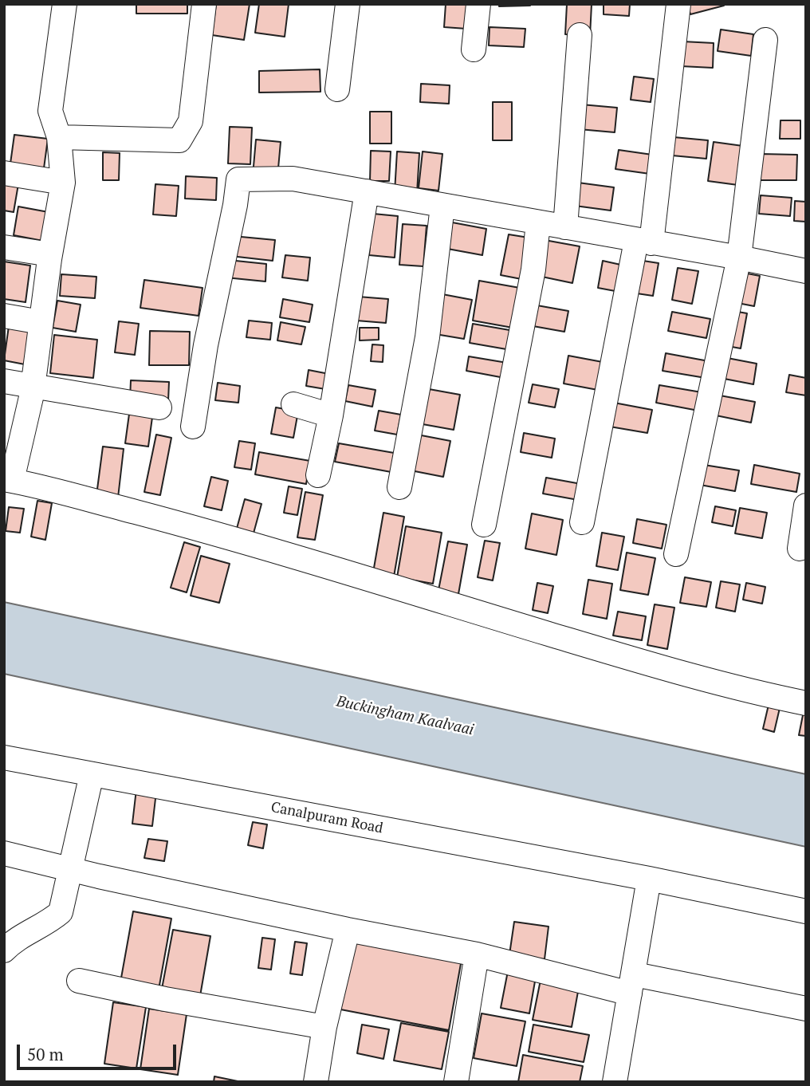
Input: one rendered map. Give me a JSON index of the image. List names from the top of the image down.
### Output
{
  "streets": {
    "street": ["Canalpuram Road"]
  },
  "water": ["Buckingham Kaalvaai"],
  "scale_bar": "50 m"
}
